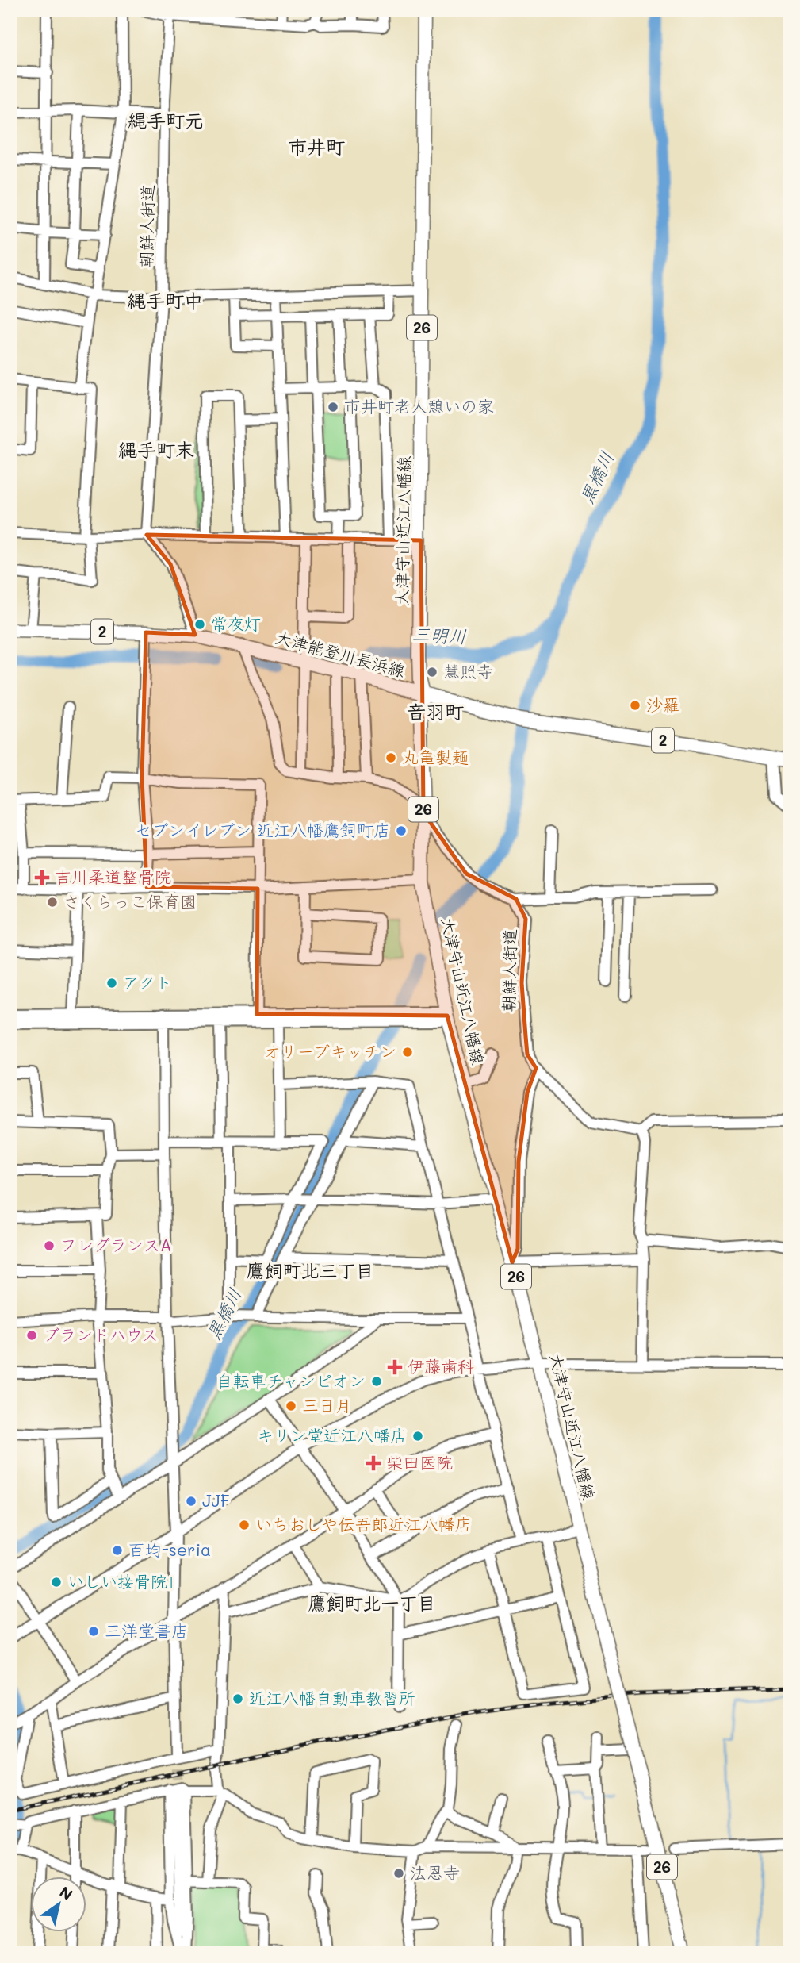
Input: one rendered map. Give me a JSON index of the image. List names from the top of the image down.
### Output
{
  "streets": {
    "main road": [
      "26",
      "大津守山近江八幡線",
      "2",
      "大津能登川長浜線"
    ],
    "street": ["朝鮮人街道"]
  },
  "crossings": [
    ["大津守山近江八幡線", "大津能登川長浜線"]
  ],
  "districts": [
    "縄手町元",
    "市井町",
    "縄手町中",
    "縄手町末",
    "音羽町",
    "鷹飼町北三丁目",
    "鷹飼町北一丁目"
  ],
  "water": ["黒橋川", "三明川"],
  "places": {
    "other": [
      "市井町老人憩いの家",
      "常夜灯",
      "慧照寺",
      "沙羅",
      "丸亀製麺",
      "セブンイレブン 近江八幡鷹飼町店",
      "さくらっこ保育園",
      "アクト",
      "オリーブキッチン",
      "フレグランスA",
      "ブランドハウス",
      "自転車チャンピオン",
      "三日月",
      "キリン堂近江八幡店",
      "JJF",
      "いちおしや伝吾郎近江八幡店",
      "百均-seria",
      "いしい接骨院」",
      "三洋堂書店",
      "近江八幡自動車教習所",
      "法恩寺"
    ],
    "health": ["吉川柔道整骨院", "伊藤歯科", "柴田医院"]
  },
  "north": "top right"
}
